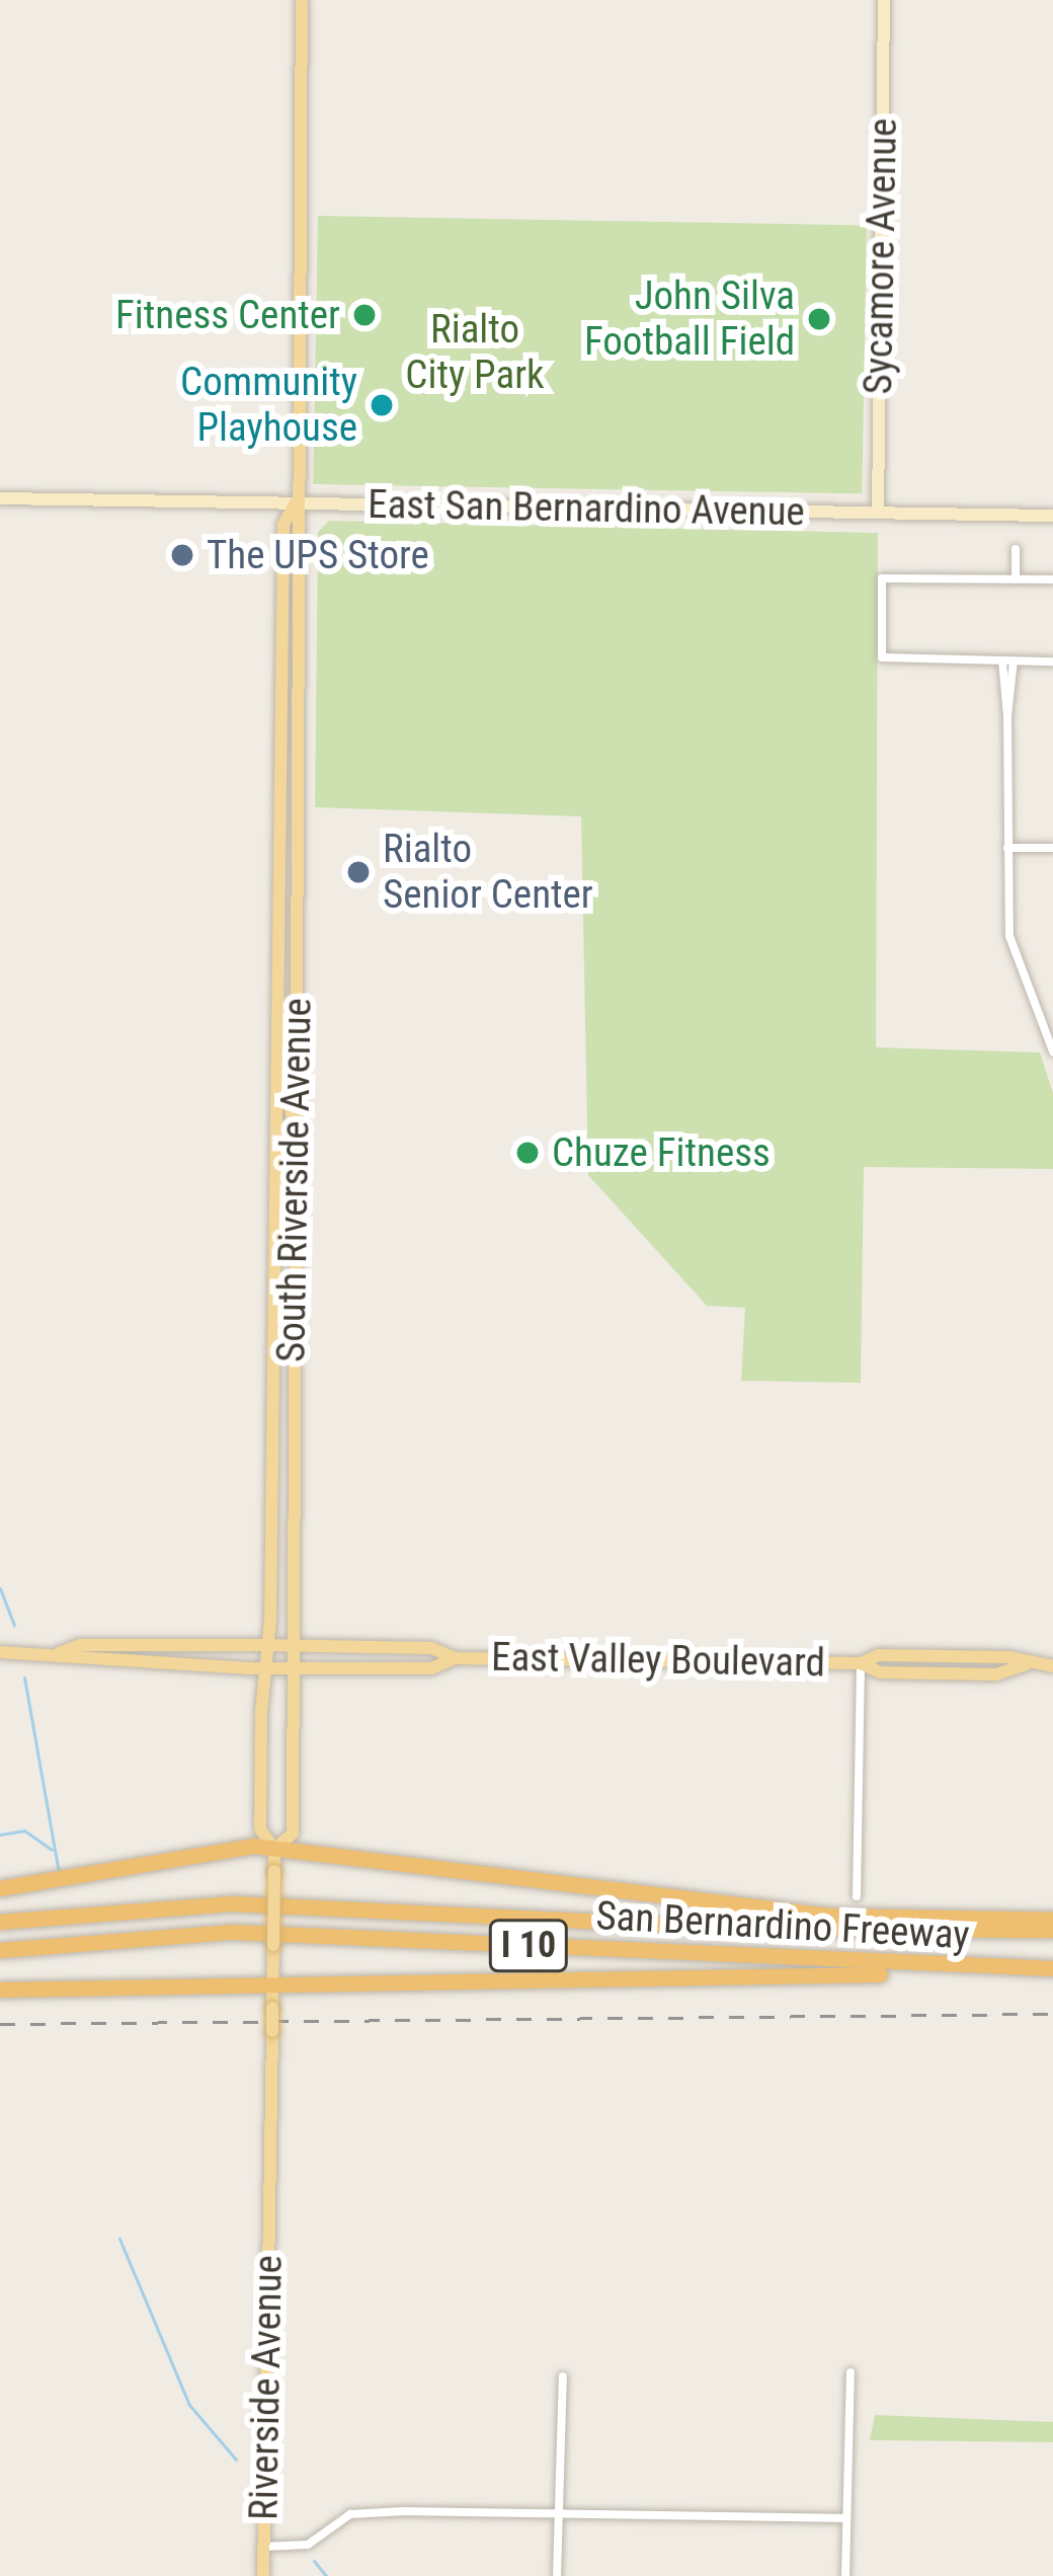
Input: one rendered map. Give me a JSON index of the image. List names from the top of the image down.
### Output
{
  "streets": {
    "highway": ["San Bernardino Freeway", "I 10"],
    "main road": [
      "Sycamore Avenue",
      "East San Bernardino Avenue",
      "South Riverside Avenue",
      "East Valley Boulevard",
      "Riverside Avenue"
    ]
  },
  "crossings": [
    ["Sycamore Avenue", "East San Bernardino Avenue"],
    ["East San Bernardino Avenue", "South Riverside Avenue"],
    ["South Riverside Avenue", "East Valley Boulevard"],
    ["South Riverside Avenue", "Riverside Avenue"]
  ],
  "parks": ["Rialto City Park"],
  "places": [
    "Fitness Center",
    "John Silva Football Field",
    "Community Playhouse",
    "The UPS Store",
    "Rialto Senior Center",
    "Chuze Fitness"
  ]
}
